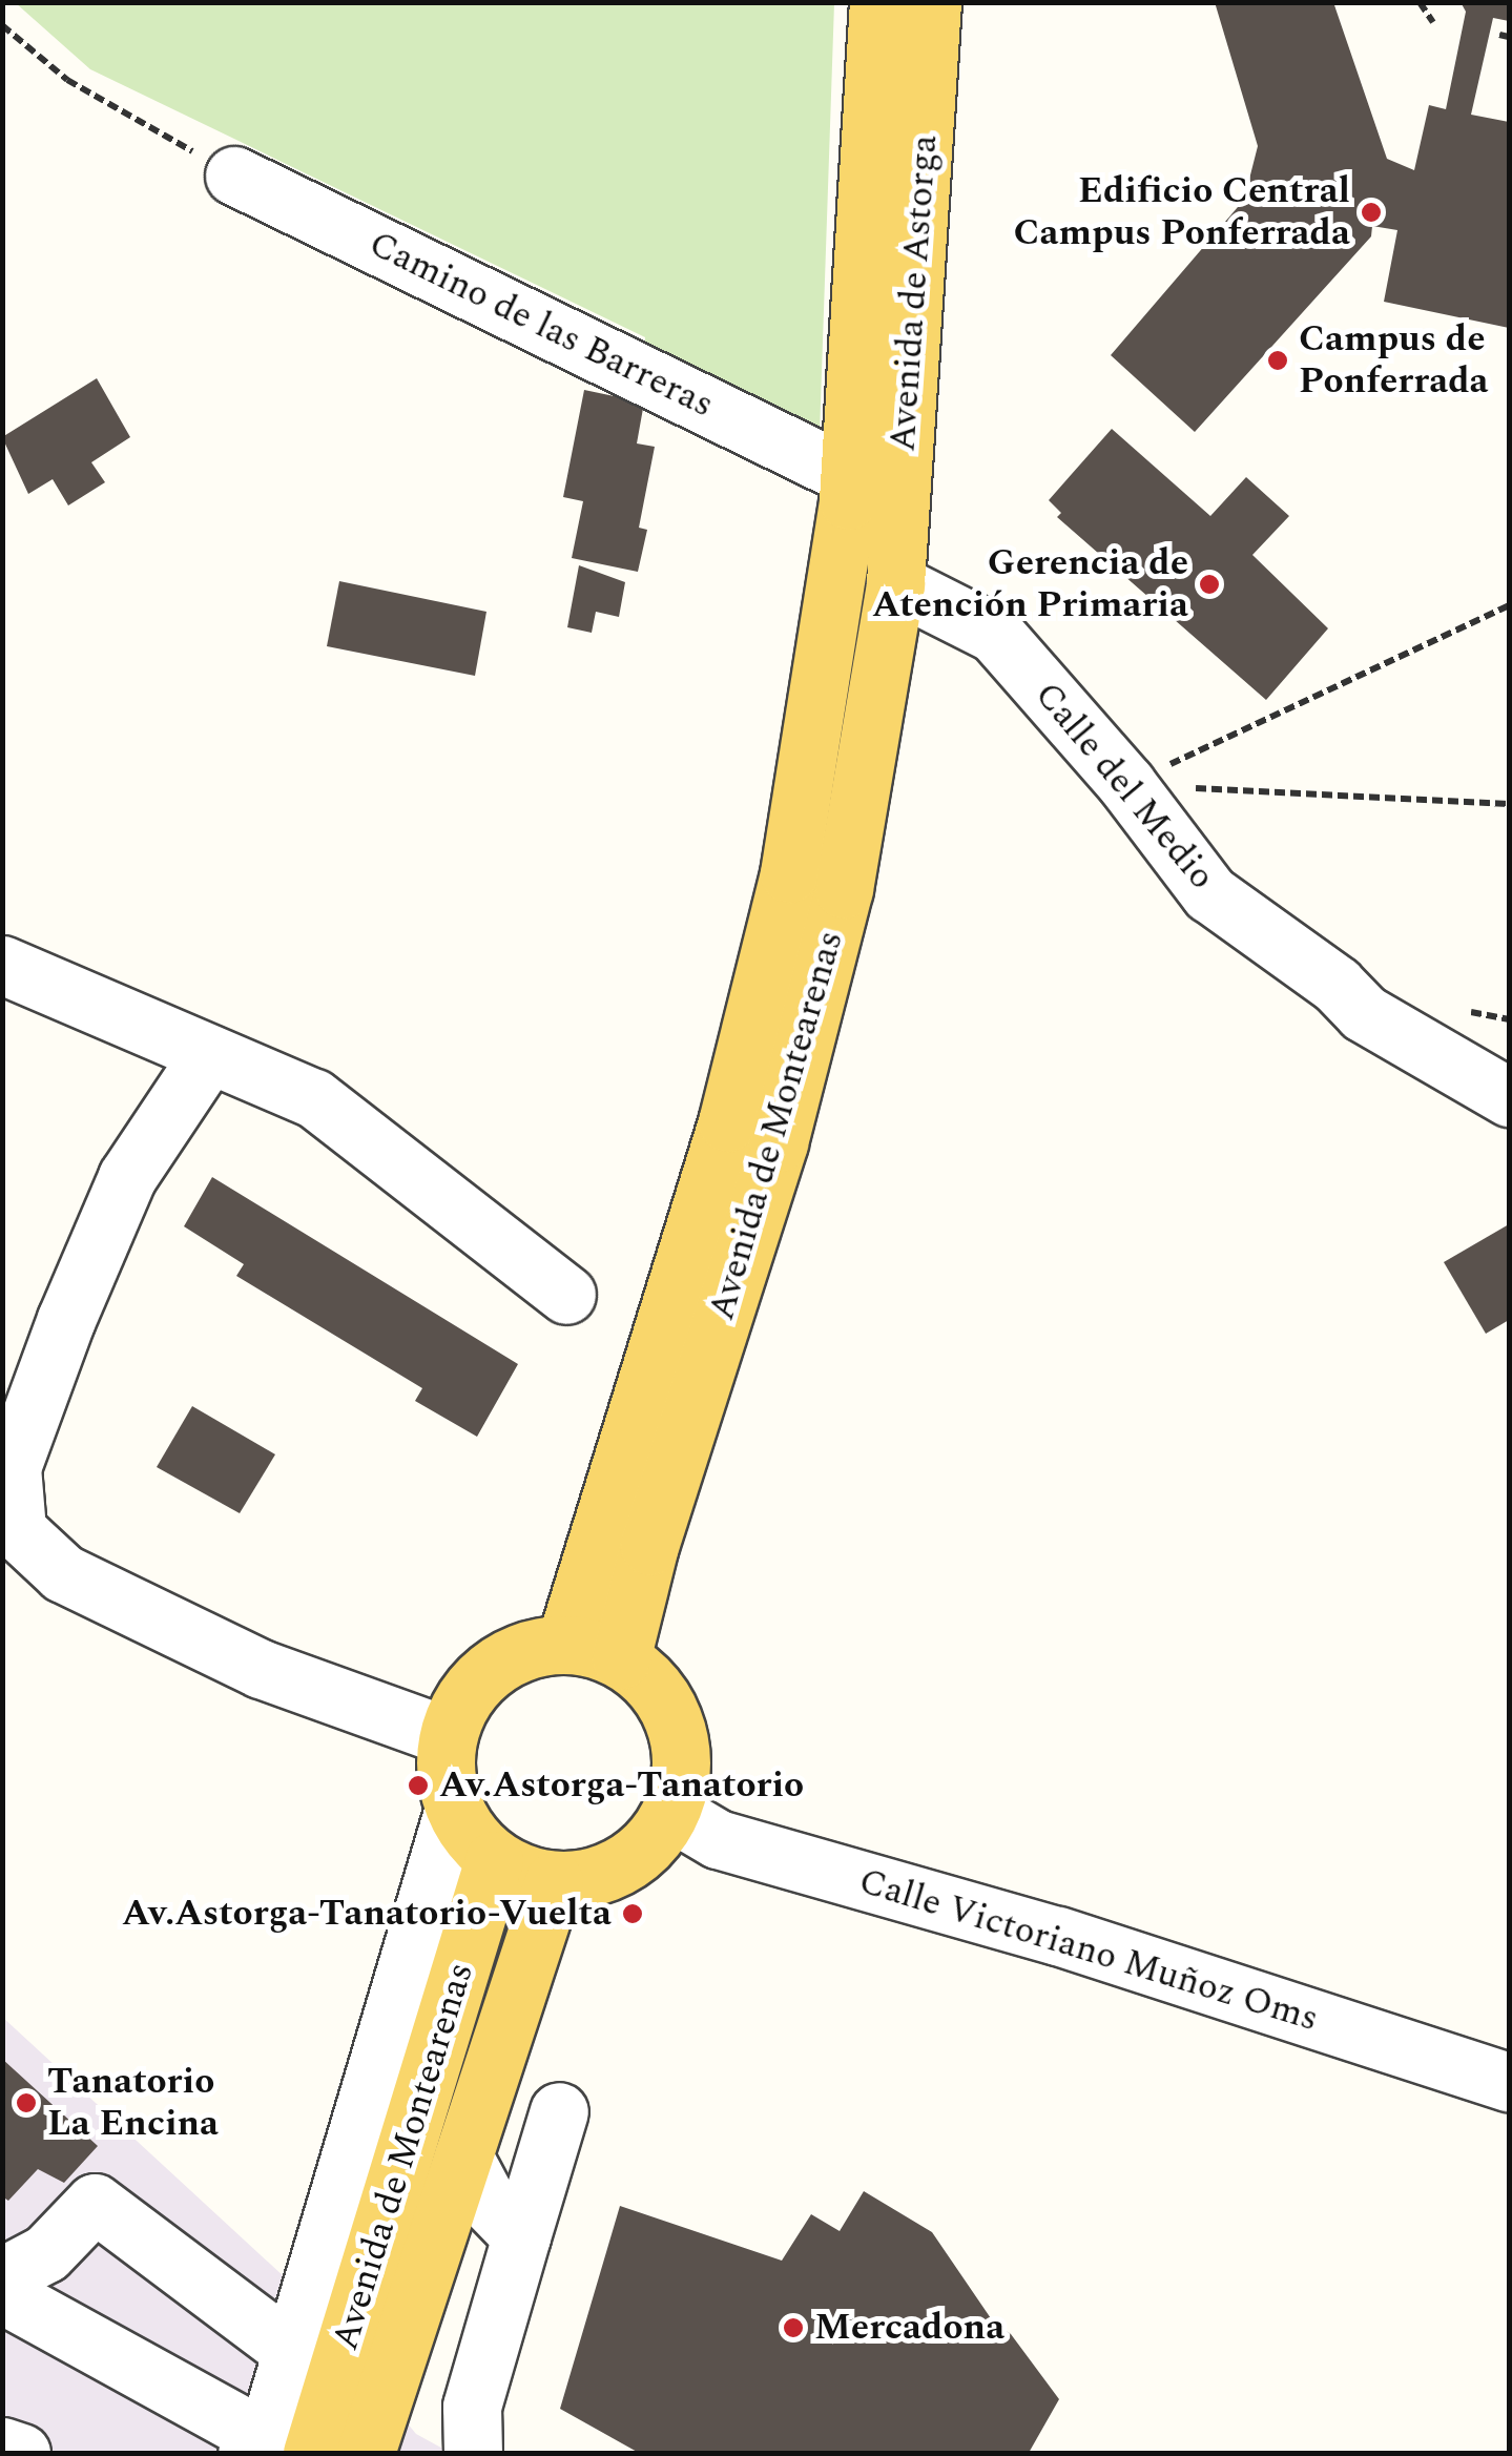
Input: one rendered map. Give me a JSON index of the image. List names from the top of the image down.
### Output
{
  "streets": {
    "main road": ["Avenida de Astorga", "Avenida de Montearenas"],
    "street": ["Camino de las Barreras", "Calle del Medio", "Calle Victoriano Muñoz Oms"]
  },
  "crossings": [
    ["Avenida de Astorga", "Camino de las Barreras"],
    ["Avenida de Astorga", "Calle del Medio"],
    ["Avenida de Astorga", "Avenida de Montearenas"],
    ["Calle del Medio", "Avenida de Montearenas"],
    ["Avenida de Montearenas", "Calle Victoriano Muñoz Oms"]
  ],
  "places": [
    "Edificio Central Campus Ponferrada",
    "Campus de Ponferrada",
    "Gerencia de Atención Primaria",
    "Av.Astorga-Tanatorio",
    "Av.Astorga-Tanatorio-Vuelta",
    "Tanatorio La Encina",
    "Mercadona"
  ]
}
